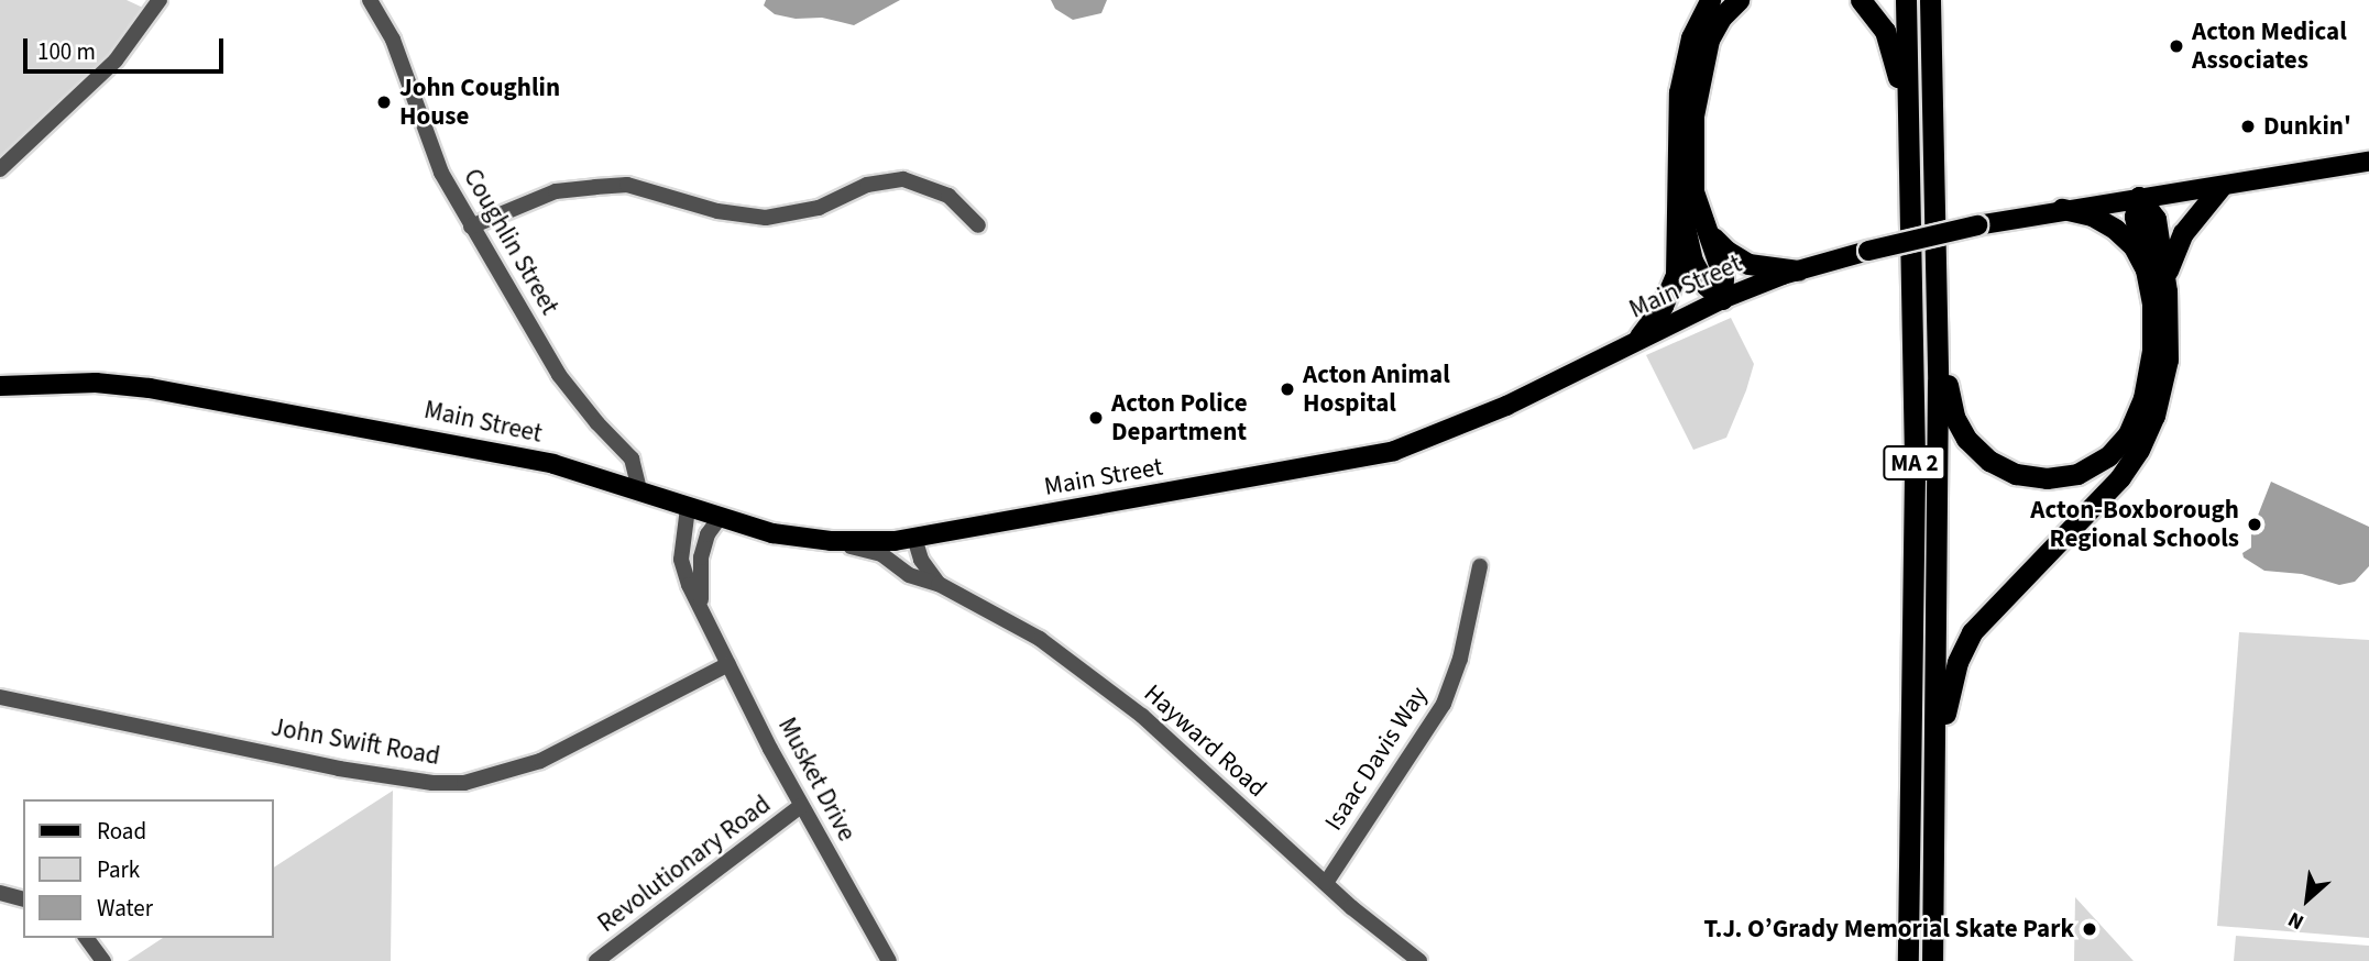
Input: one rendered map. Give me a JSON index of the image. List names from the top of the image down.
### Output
{
  "streets": {
    "highway": ["MA 2"],
    "main road": ["Main Street"],
    "street": [
      "Coughlin Street",
      "Hayward Road",
      "John Swift Road",
      "Isaac Davis Way",
      "Musket Drive",
      "Revolutionary Road"
    ]
  },
  "crossings": [
    ["Coughlin Street", "Main Street"],
    ["Main Street", "Hayward Road"],
    ["Main Street", "Musket Drive"],
    ["Hayward Road", "Isaac Davis Way"],
    ["John Swift Road", "Musket Drive"],
    ["Musket Drive", "Revolutionary Road"]
  ],
  "places": [
    "Acton Medical Associates",
    "John Coughlin House",
    "Dunkin'",
    "Acton Animal Hospital",
    "Acton Police Department",
    "Acton-Boxborough Regional Schools",
    "T.J. O’Grady Memorial Skate Park"
  ],
  "legend": ["Road", "Park", "Water"],
  "scale_bar": "100 m",
  "north": "bottom left"
}
